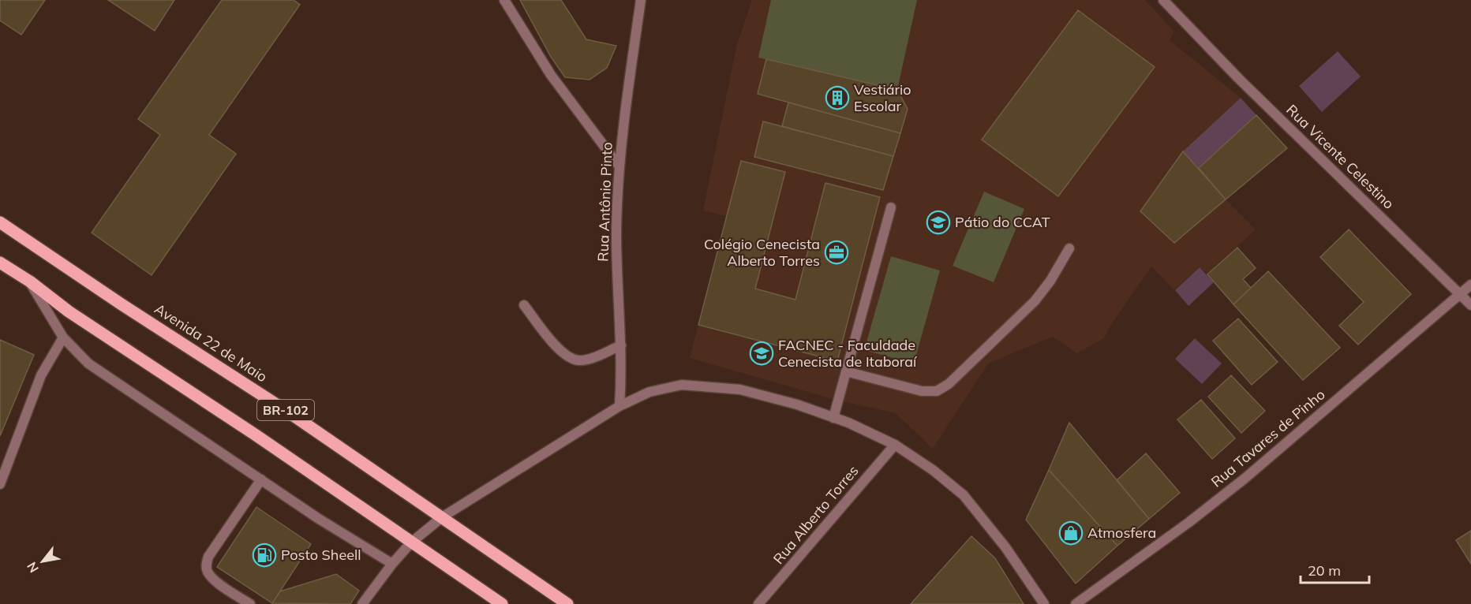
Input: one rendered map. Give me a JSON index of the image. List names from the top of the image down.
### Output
{
  "streets": {
    "main road": ["Avenida 22 de Maio", "BR-102"],
    "street": [
      "Rua Vicente Celestino",
      "Rua Antônio Pinto",
      "Rua Tavares de Pinho",
      "Rua Alberto Torres"
    ]
  },
  "crossings": [
    ["Rua Vicente Celestino", "Rua Tavares de Pinho"]
  ],
  "places": {
    "building": ["Vestiário Escolar"],
    "school or university": ["Pátio do CCAT", "FACNEC - Faculdade Cenecista de Itaboraí"],
    "office": ["Colégio Cenecista Alberto Torres"],
    "shop": ["Atmosfera"],
    "fuel station": ["Posto Sheell"]
  },
  "scale_bar": "20 m",
  "north": "bottom left"
}
